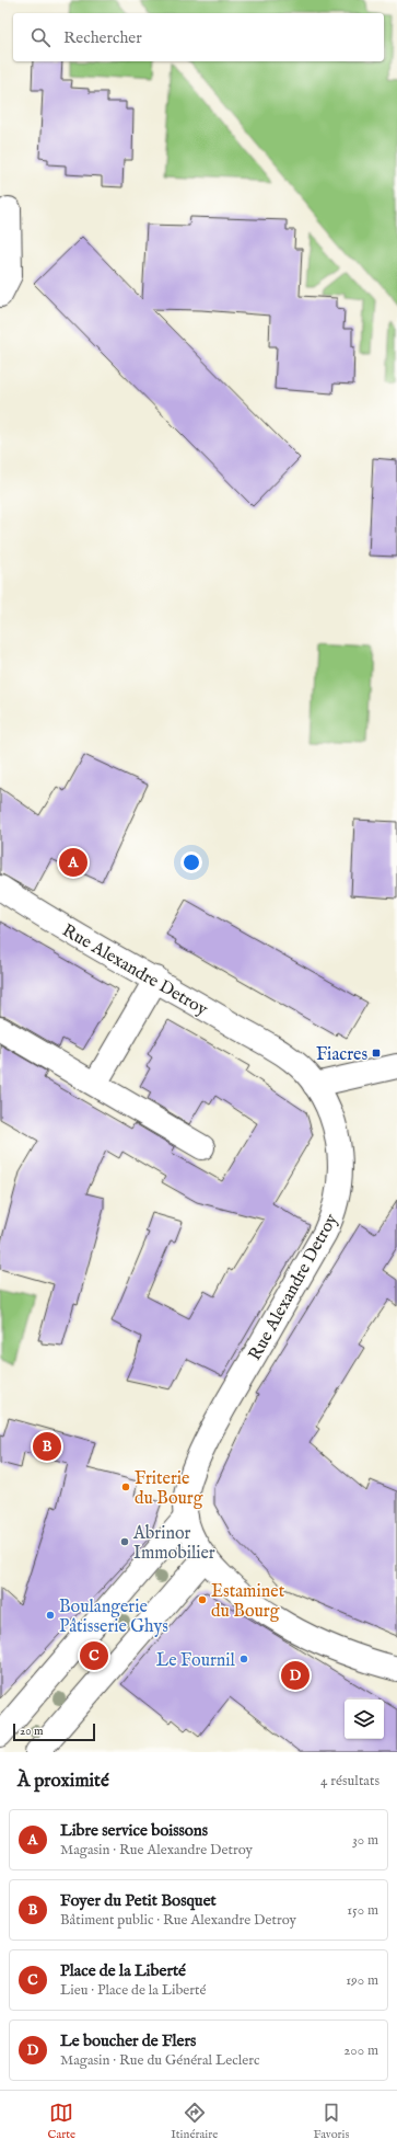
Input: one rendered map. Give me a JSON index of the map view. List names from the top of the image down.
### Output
{
  "streets": {
    "street": ["Rue Alexandre Detroy"]
  },
  "places": {
    "transit": ["Fiacres"],
    "other": [
      "Friterie du Bourg",
      "Abrinor Immobilier",
      "Estaminet du Bourg",
      "Boulangerie Pâtisserie Ghys",
      "Le Fournil"
    ]
  },
  "scale_bar": "20 m",
  "page": {
    "search": "Rechercher",
    "pins": [
      "A",
      "B",
      "C",
      "D"
    ],
    "scale": "20 m",
    "heading": ["À proximité", "4 résultats"],
    "list": [
      {
        "mark": "A",
        "name": "Libre service boissons",
        "note": "Magasin · Rue Alexandre Detroy",
        "value": "30 m"
      },
      {
        "mark": "B",
        "name": "Foyer du Petit Bosquet",
        "note": "Bâtiment public · Rue Alexandre Detroy",
        "value": "150 m"
      },
      {
        "mark": "C",
        "name": "Place de la Liberté",
        "note": "Lieu · Place de la Liberté",
        "value": "190 m"
      },
      {
        "mark": "D",
        "name": "Le boucher de Flers",
        "note": "Magasin · Rue du Général Leclerc",
        "value": "200 m"
      }
    ],
    "nav": ["Carte", "Itinéraire", "Favoris"]
  }
}
